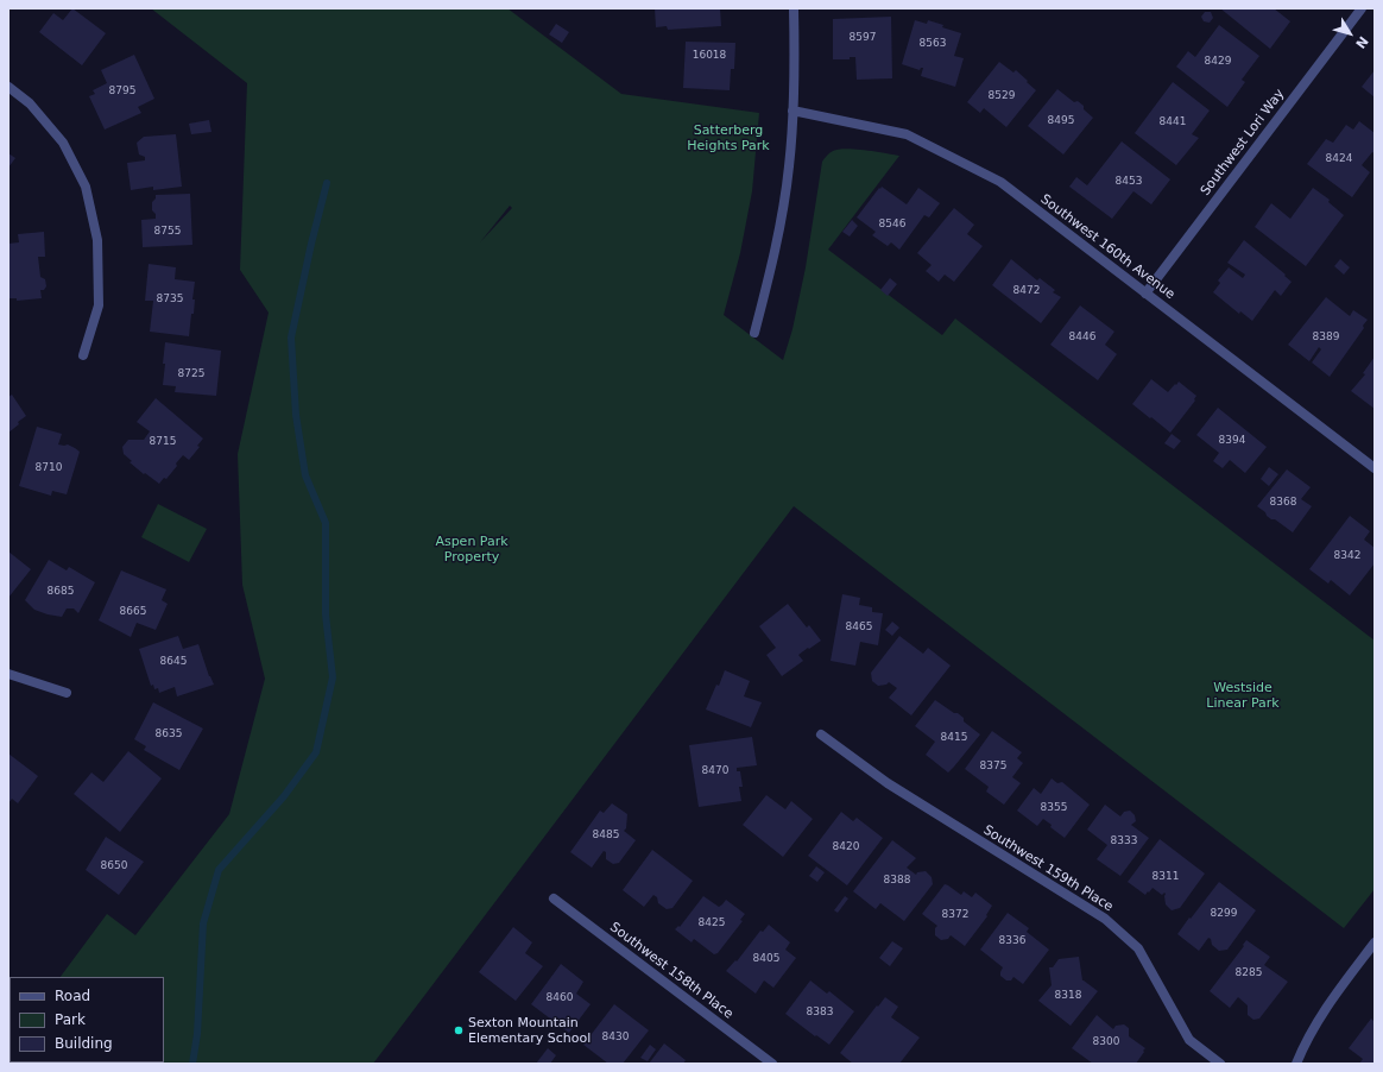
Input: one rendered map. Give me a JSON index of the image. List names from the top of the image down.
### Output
{
  "streets": {
    "street": [
      "Southwest Lori Way",
      "Southwest 160th Avenue",
      "Southwest 159th Place",
      "Southwest 158th Place"
    ]
  },
  "crossings": [
    ["Southwest Lori Way", "Southwest 160th Avenue"]
  ],
  "parks": ["Satterberg Heights Park", "Aspen Park Property", "Westside Linear Park"],
  "places": ["Sexton Mountain Elementary School"],
  "house_numbers": [
    "8597",
    "8563",
    "16018",
    "8429",
    "8795",
    "8529",
    "8495",
    "8441",
    "8424",
    "8453",
    "8546",
    "8755",
    "8472",
    "8735",
    "8446",
    "8389",
    "8725",
    "8394",
    "8715",
    "8710",
    "8368",
    "8342",
    "8685",
    "8665",
    "8465",
    "8645",
    "8635",
    "8415",
    "8375",
    "8470",
    "8355",
    "8485",
    "8333",
    "8420",
    "8650",
    "8311",
    "8388",
    "8299",
    "8372",
    "8425",
    "8336",
    "8405",
    "8285",
    "8318",
    "8460",
    "8383",
    "8430",
    "8300"
  ],
  "legend": ["Road", "Park", "Building"],
  "north": "bottom right"
}
